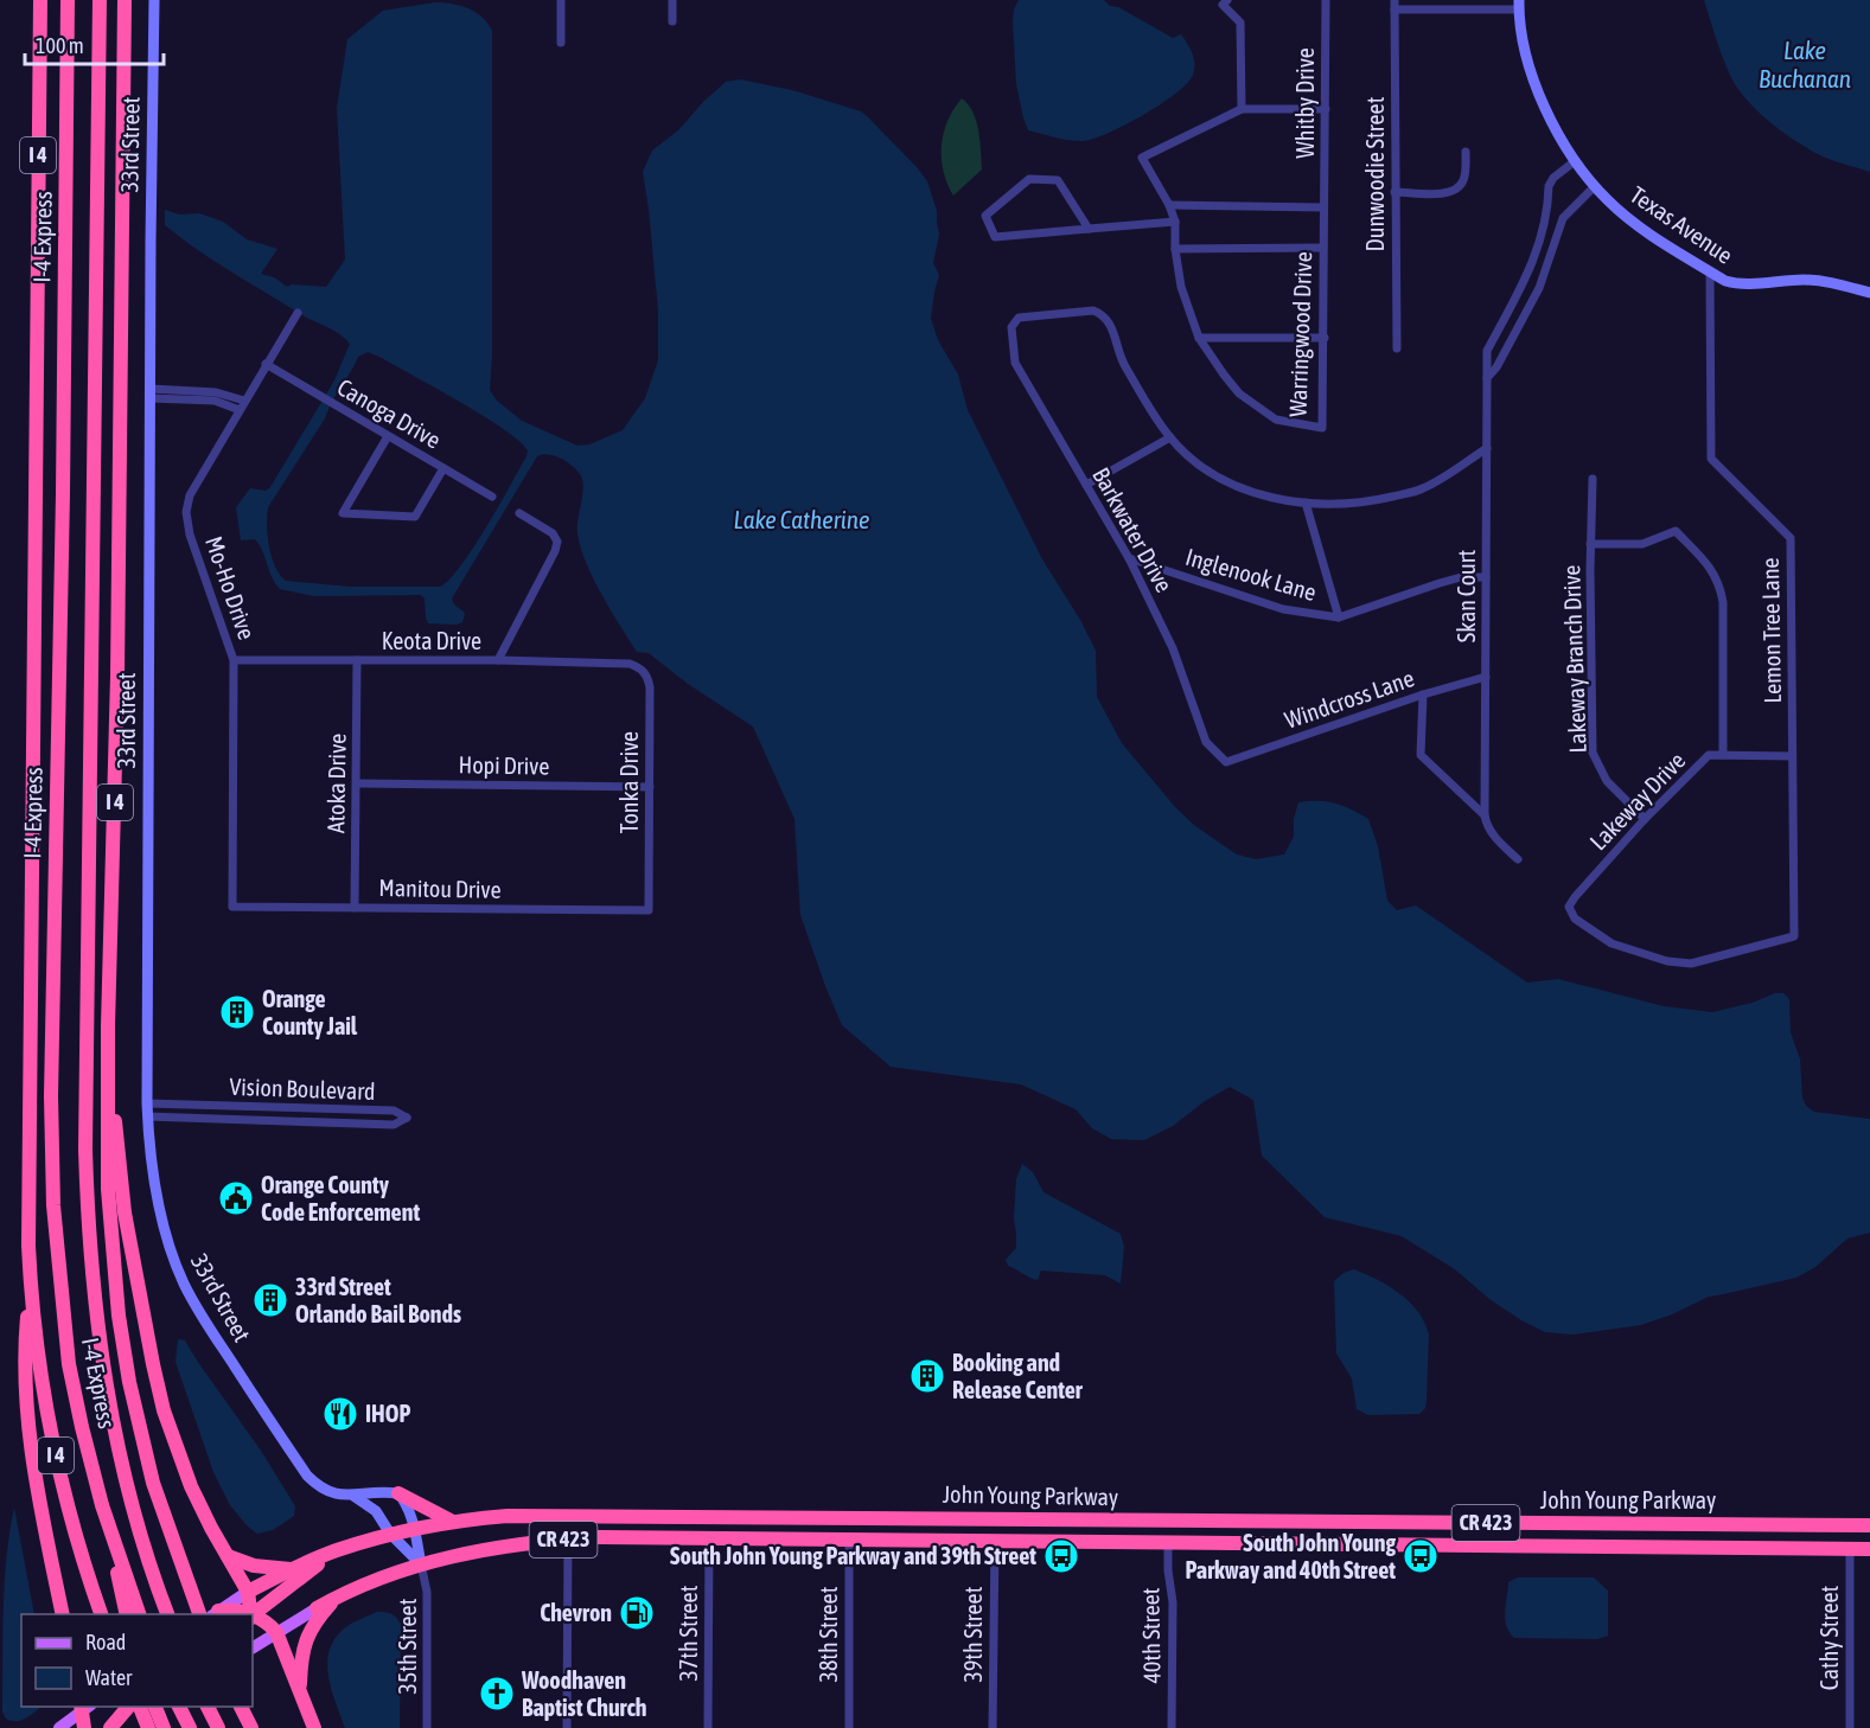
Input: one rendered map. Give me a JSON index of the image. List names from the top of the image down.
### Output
{
  "streets": {
    "highway": [
      "I 4",
      "I-4 Express",
      "John Young Parkway",
      "CR 423"
    ],
    "street": [
      "Whitby Drive",
      "33rd Street",
      "Dunwoodie Street",
      "Texas Avenue",
      "Warringwood Drive",
      "Canoga Drive",
      "Barkwater Drive",
      "Inglenook Lane",
      "Mo-Ho Drive",
      "Skan Court",
      "Lemon Tree Lane",
      "Keota Drive",
      "Lakeway Branch Drive",
      "Windcross Lane",
      "Hopi Drive",
      "Tonka Drive",
      "Atoka Drive",
      "Lakeway Drive",
      "Manitou Drive",
      "Vision Boulevard",
      "37th Street",
      "38th Street",
      "39th Street",
      "40th Street",
      "Cathy Street",
      "35th Street"
    ]
  },
  "crossings": [
    ["Whitby Drive", "Warringwood Drive"],
    ["33rd Street", "Vision Boulevard"],
    ["33rd Street", "John Young Parkway"],
    ["33rd Street", "35th Street"],
    ["Texas Avenue", "Skan Court"],
    ["Texas Avenue", "Lemon Tree Lane"],
    ["Canoga Drive", "Mo-Ho Drive"],
    ["Barkwater Drive", "Inglenook Lane"],
    ["Barkwater Drive", "Windcross Lane"],
    ["Inglenook Lane", "Skan Court"],
    ["Mo-Ho Drive", "Keota Drive"],
    ["Mo-Ho Drive", "Manitou Drive"],
    ["Skan Court", "Windcross Lane"],
    ["Lemon Tree Lane", "Lakeway Drive"],
    ["Keota Drive", "Tonka Drive"],
    ["Keota Drive", "Atoka Drive"],
    ["Lakeway Branch Drive", "Lakeway Drive"],
    ["Hopi Drive", "Tonka Drive"],
    ["Hopi Drive", "Atoka Drive"],
    ["Tonka Drive", "Manitou Drive"],
    ["Atoka Drive", "Manitou Drive"],
    ["John Young Parkway", "37th Street"],
    ["John Young Parkway", "38th Street"],
    ["John Young Parkway", "39th Street"],
    ["John Young Parkway", "40th Street"],
    ["John Young Parkway", "Cathy Street"],
    ["John Young Parkway", "35th Street"]
  ],
  "water": ["Lake Buchanan", "Lake Catherine"],
  "places": {
    "building": ["Orange County Jail", "33rd Street Orlando Bail Bonds", "Booking and Release Center"],
    "public building": ["Orange County Code Enforcement"],
    "restaurant": ["IHOP"],
    "bus stop": ["South John Young Parkway and 39th Street", "South John Young Parkway and 40th Street"],
    "fuel station": ["Chevron"],
    "church": ["Woodhaven Baptist Church"]
  },
  "legend": ["Road", "Water"],
  "scale_bar": "100 m"
}
